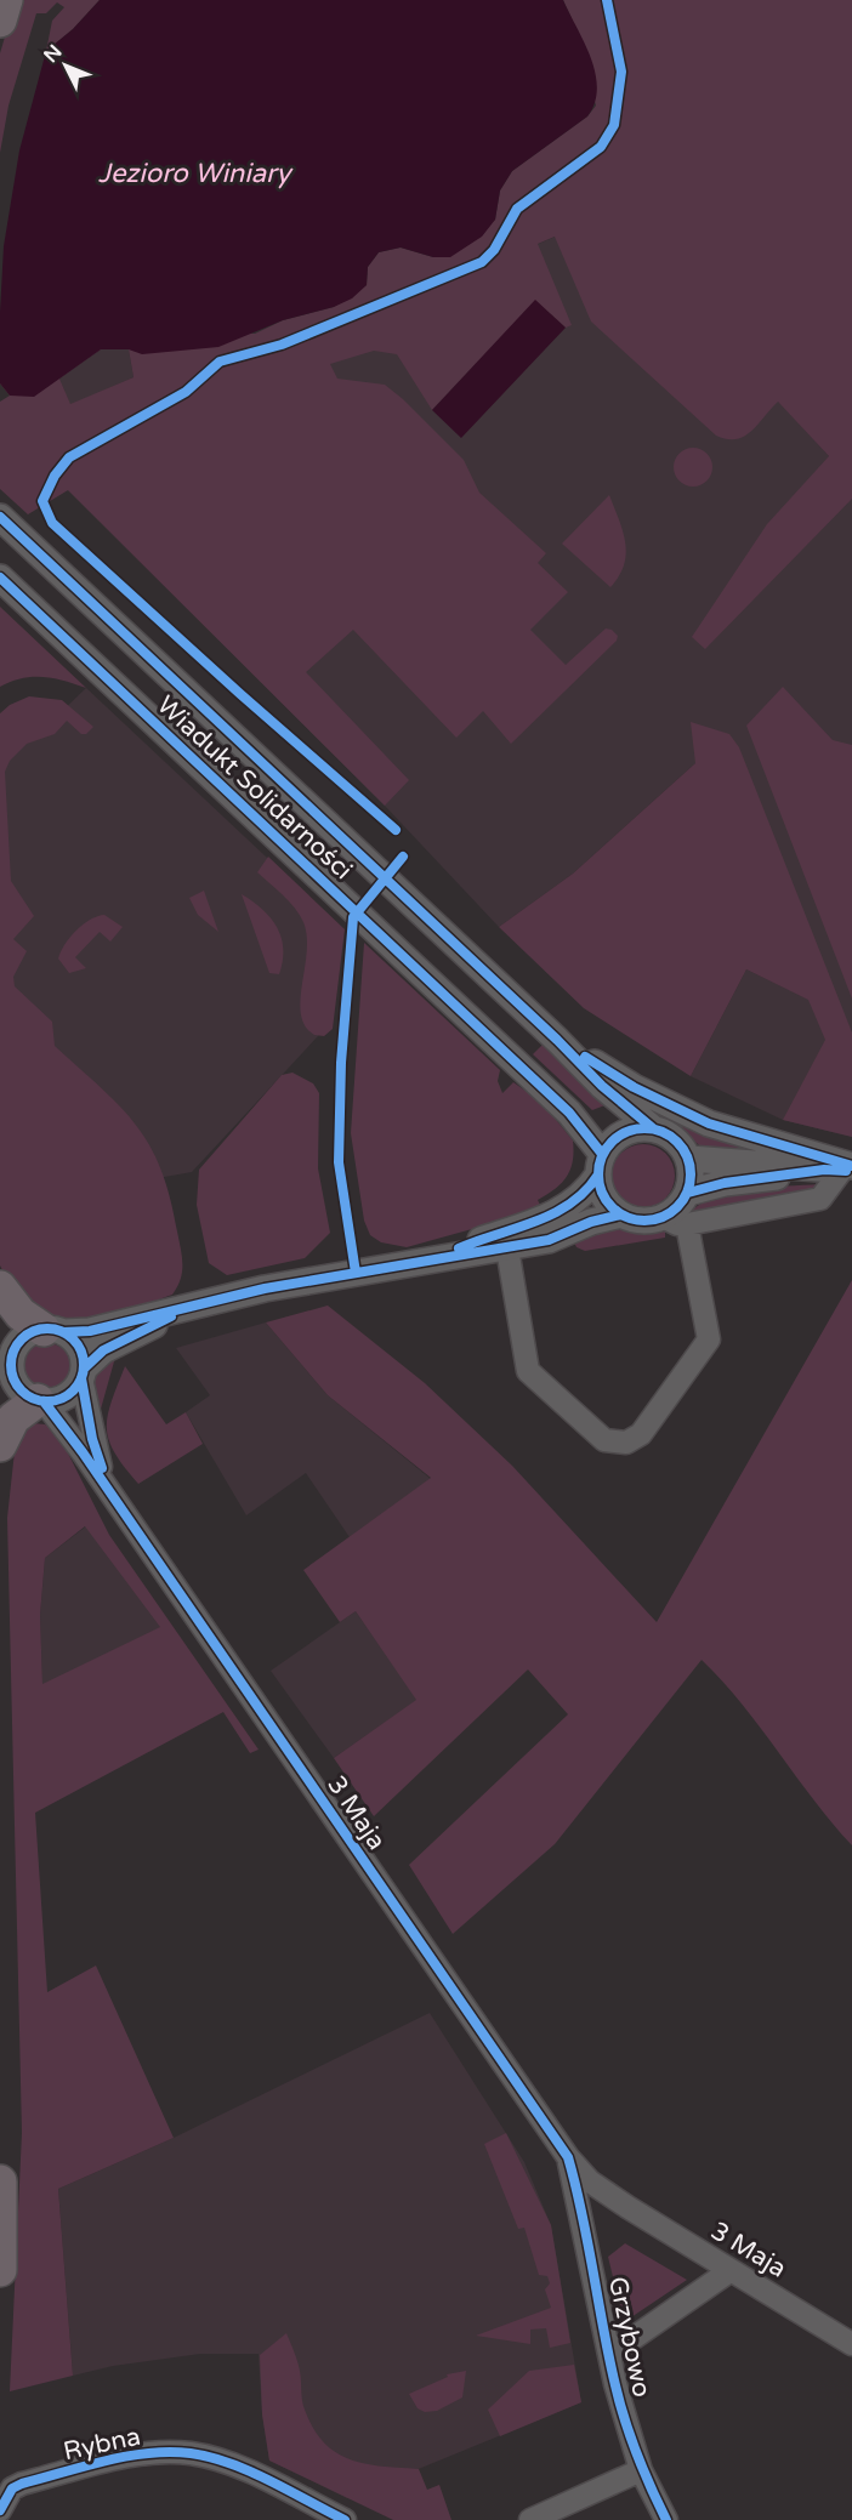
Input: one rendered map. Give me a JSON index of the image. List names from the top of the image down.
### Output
{
  "streets": {
    "street": [
      "Wiadukt Solidarności",
      "3 Maja",
      "Grzybowo",
      "Rybna"
    ]
  },
  "crossings": [
    ["3 Maja", "Grzybowo"]
  ],
  "water": ["Jezioro Winiary"],
  "north": "top left"
}
